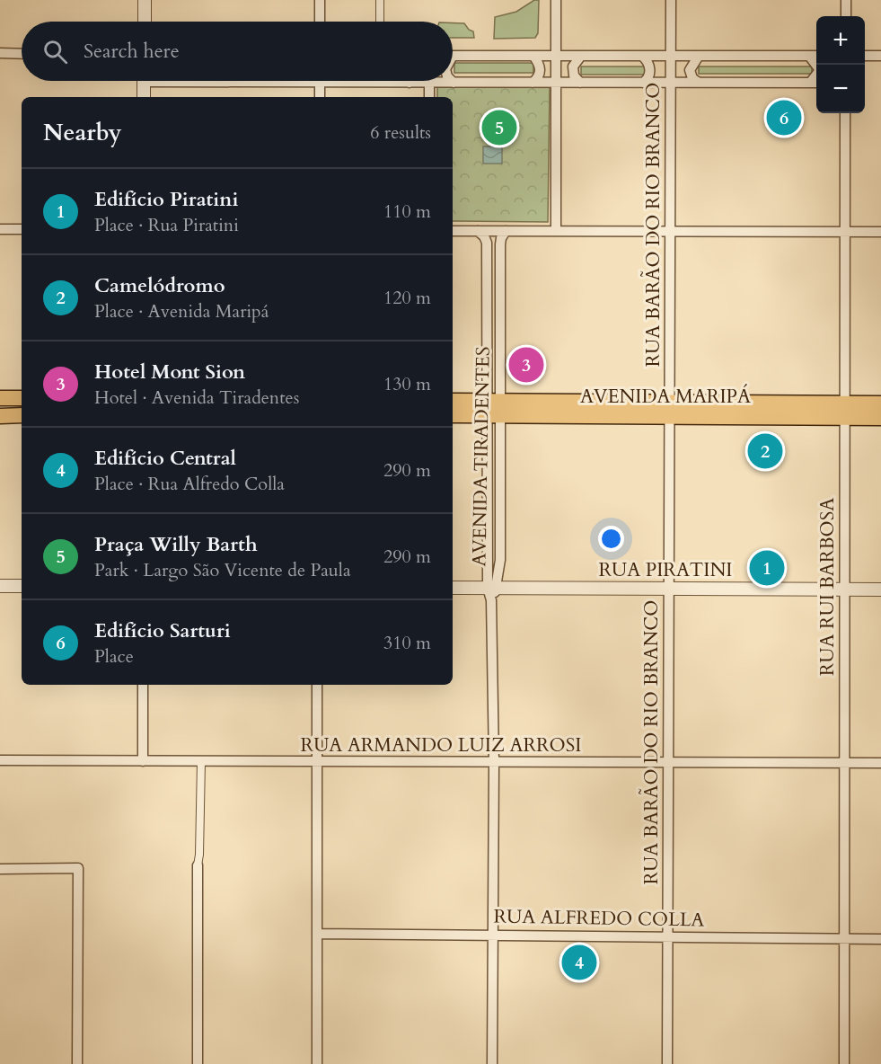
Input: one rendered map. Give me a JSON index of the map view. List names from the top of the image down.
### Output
{
  "streets": {
    "main road": ["AVENIDA MARIPÁ"],
    "street": [
      "RUA BARÃO DO RIO BRANCO",
      "AVENIDA TIRADENTES",
      "RUA PIRATINI",
      "RUA RUI BARBOSA",
      "RUA ARMANDO LUIZ ARROSI",
      "RUA ALFREDO COLLA"
    ]
  },
  "crossings": [
    ["RUA BARÃO DO RIO BRANCO", "AVENIDA MARIPÁ"],
    ["RUA BARÃO DO RIO BRANCO", "RUA PIRATINI"],
    ["RUA BARÃO DO RIO BRANCO", "RUA ARMANDO LUIZ ARROSI"],
    ["RUA BARÃO DO RIO BRANCO", "RUA ALFREDO COLLA"],
    ["AVENIDA MARIPÁ", "AVENIDA TIRADENTES"],
    ["AVENIDA MARIPÁ", "RUA RUI BARBOSA"],
    ["AVENIDA TIRADENTES", "RUA PIRATINI"],
    ["AVENIDA TIRADENTES", "RUA ARMANDO LUIZ ARROSI"],
    ["RUA PIRATINI", "RUA RUI BARBOSA"],
    ["RUA RUI BARBOSA", "RUA ARMANDO LUIZ ARROSI"],
    ["RUA RUI BARBOSA", "RUA ALFREDO COLLA"]
  ],
  "page": {
    "map_buttons": ["+", "−"],
    "search": "Search here",
    "heading": ["Nearby", "6 results"],
    "pins": [
      "6",
      "5",
      "3",
      "2",
      "1",
      "4"
    ],
    "list": [
      {
        "mark": "1",
        "name": "Edifício Piratini",
        "note": "Place · Rua Piratini",
        "value": "110 m"
      },
      {
        "mark": "2",
        "name": "Camelódromo",
        "note": "Place · Avenida Maripá",
        "value": "120 m"
      },
      {
        "mark": "3",
        "name": "Hotel Mont Sion",
        "note": "Hotel · Avenida Tiradentes",
        "value": "130 m"
      },
      {
        "mark": "4",
        "name": "Edifício Central",
        "note": "Place · Rua Alfredo Colla",
        "value": "290 m"
      },
      {
        "mark": "5",
        "name": "Praça Willy Barth",
        "note": "Park · Largo São Vicente de Paula",
        "value": "290 m"
      },
      {
        "mark": "6",
        "name": "Edifício Sarturi",
        "note": "Place",
        "value": "310 m"
      }
    ]
  }
}
